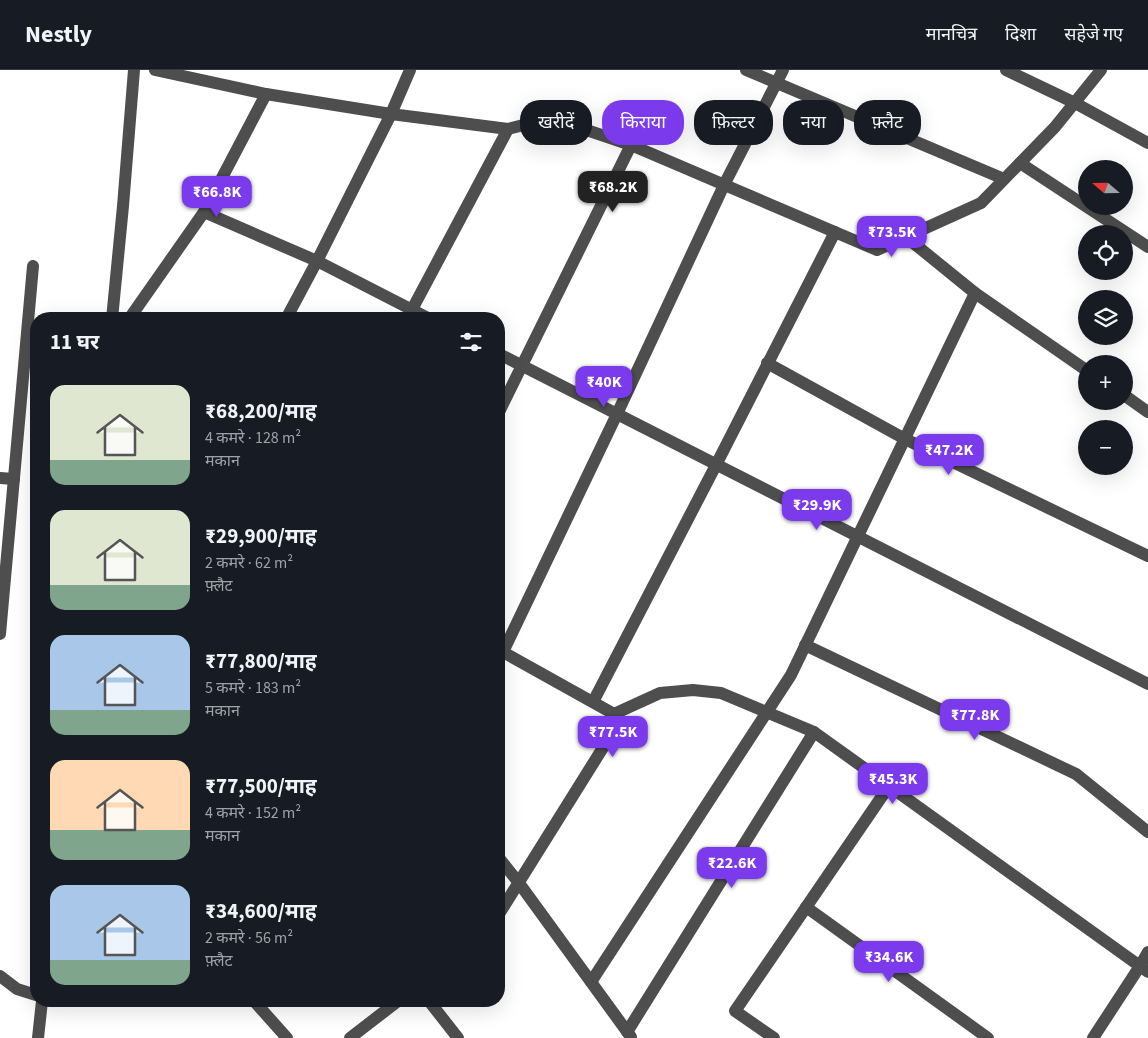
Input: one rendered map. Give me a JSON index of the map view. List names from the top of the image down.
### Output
{
  "north": "left",
  "page": {
    "header": "Nestly",
    "nav": ["मानचित्र", "दिशा", "सहेजे गए"],
    "chip": [
      "खरीदें",
      "किराया",
      "फ़िल्टर",
      "नया",
      "फ़्लैट"
    ],
    "map_buttons": ["+", "−"],
    "price": [
      "₹68.2K",
      "₹66.8K",
      "₹73.5K",
      "₹40K",
      "₹47.2K",
      "₹29.9K",
      "₹77.8K",
      "₹77.5K",
      "₹45.3K",
      "₹22.6K",
      "₹34.6K"
    ],
    "heading": "11 घर",
    "list": [
      {
        "name": "₹68,200/माह",
        "note": "4 कमरे · 128 m² · मकान"
      },
      {
        "name": "₹29,900/माह",
        "note": "2 कमरे · 62 m² · फ़्लैट"
      },
      {
        "name": "₹77,800/माह",
        "note": "5 कमरे · 183 m² · मकान"
      },
      {
        "name": "₹77,500/माह",
        "note": "4 कमरे · 152 m² · मकान"
      },
      {
        "name": "₹34,600/माह",
        "note": "2 कमरे · 56 m² · फ़्लैट"
      }
    ]
  }
}
